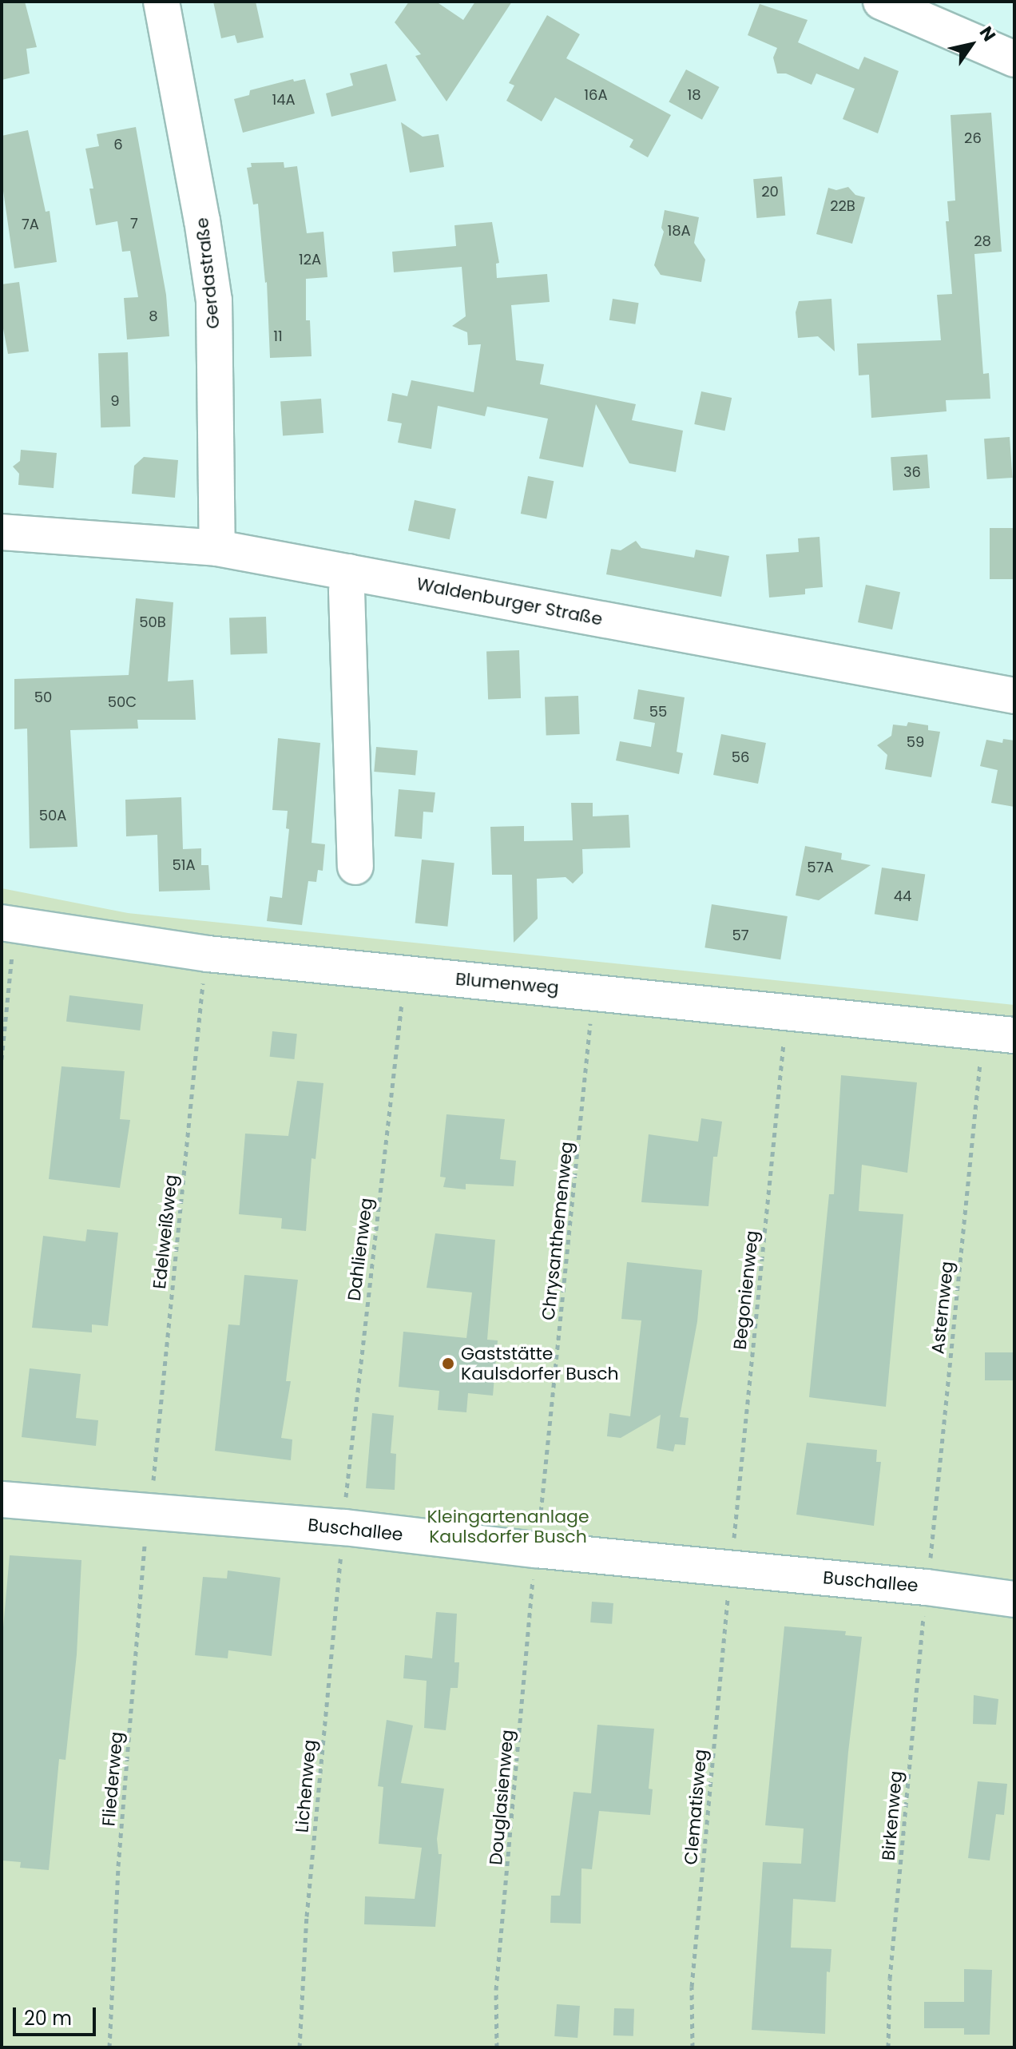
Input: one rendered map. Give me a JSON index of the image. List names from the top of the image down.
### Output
{
  "streets": {
    "street": [
      "Gerdastraße",
      "Waldenburger Straße",
      "Blumenweg",
      "Buschallee"
    ],
    "path": [
      "Chrysanthemenweg",
      "Edelweißweg",
      "Dahlienweg",
      "Begonienweg",
      "Asternweg",
      "Fliederweg",
      "Lichenweg",
      "Douglasienweg",
      "Clematisweg",
      "Birkenweg"
    ]
  },
  "crossings": [
    ["Gerdastraße", "Waldenburger Straße"],
    ["Blumenweg", "Chrysanthemenweg"],
    ["Blumenweg", "Edelweißweg"],
    ["Blumenweg", "Dahlienweg"],
    ["Blumenweg", "Begonienweg"],
    ["Blumenweg", "Asternweg"],
    ["Chrysanthemenweg", "Buschallee"],
    ["Chrysanthemenweg", "Douglasienweg"],
    ["Edelweißweg", "Buschallee"],
    ["Edelweißweg", "Fliederweg"],
    ["Dahlienweg", "Buschallee"],
    ["Dahlienweg", "Lichenweg"],
    ["Begonienweg", "Buschallee"],
    ["Begonienweg", "Clematisweg"],
    ["Asternweg", "Buschallee"],
    ["Asternweg", "Birkenweg"],
    ["Buschallee", "Fliederweg"],
    ["Buschallee", "Lichenweg"],
    ["Buschallee", "Douglasienweg"],
    ["Buschallee", "Clematisweg"],
    ["Buschallee", "Birkenweg"]
  ],
  "parks": ["Kleingartenanlage Kaulsdorfer Busch"],
  "places": ["Gaststätte Kaulsdorfer Busch"],
  "house_numbers": [
    "16A",
    "18",
    "14A",
    "26",
    "6",
    "20",
    "22B",
    "7",
    "7A",
    "18A",
    "28",
    "12A",
    "8",
    "11",
    "9",
    "36",
    "50B",
    "50",
    "50C",
    "55",
    "59",
    "56",
    "50A",
    "51A",
    "57A",
    "44",
    "57"
  ],
  "scale_bar": "20 m",
  "north": "top right"
}
